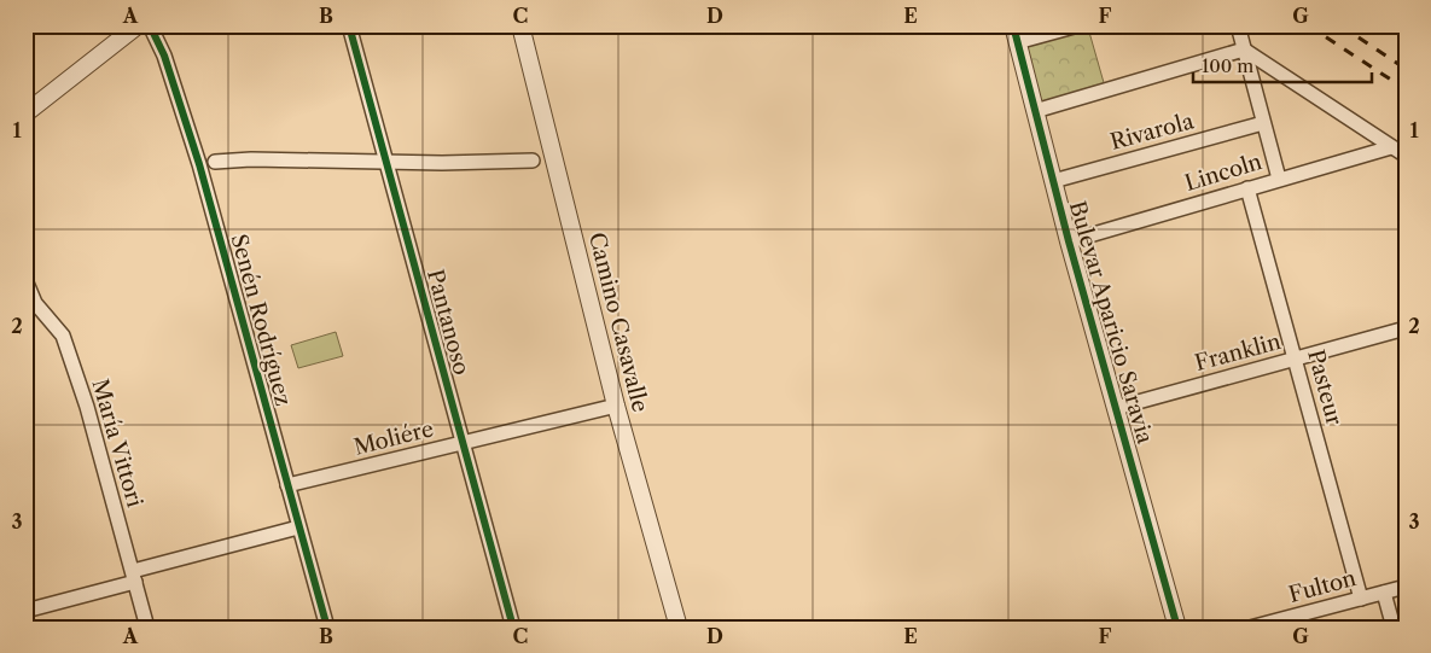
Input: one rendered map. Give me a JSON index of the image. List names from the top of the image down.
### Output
{
  "streets": {
    "street": [
      "Rivarola",
      "Lincoln",
      "Senén Rodríguez",
      "Pantanoso",
      "Camino Casavalle",
      "Bulevar Aparicio Saravia",
      "Franklin",
      "Pasteur",
      "Moliére",
      "María Vittori",
      "Fulton"
    ]
  },
  "crossings": [
    ["Rivarola", "Bulevar Aparicio Saravia"],
    ["Lincoln", "Bulevar Aparicio Saravia"],
    ["Lincoln", "Pasteur"],
    ["Senén Rodríguez", "Moliére"],
    ["Pantanoso", "Moliére"],
    ["Camino Casavalle", "Moliére"],
    ["Bulevar Aparicio Saravia", "Franklin"],
    ["Franklin", "Pasteur"],
    ["Pasteur", "Fulton"]
  ],
  "scale_bar": "100 m",
  "grid": {
    "columns": [
      "A",
      "B",
      "C",
      "D",
      "E",
      "F",
      "G"
    ],
    "rows": ["1", "2", "3"]
  }
}
